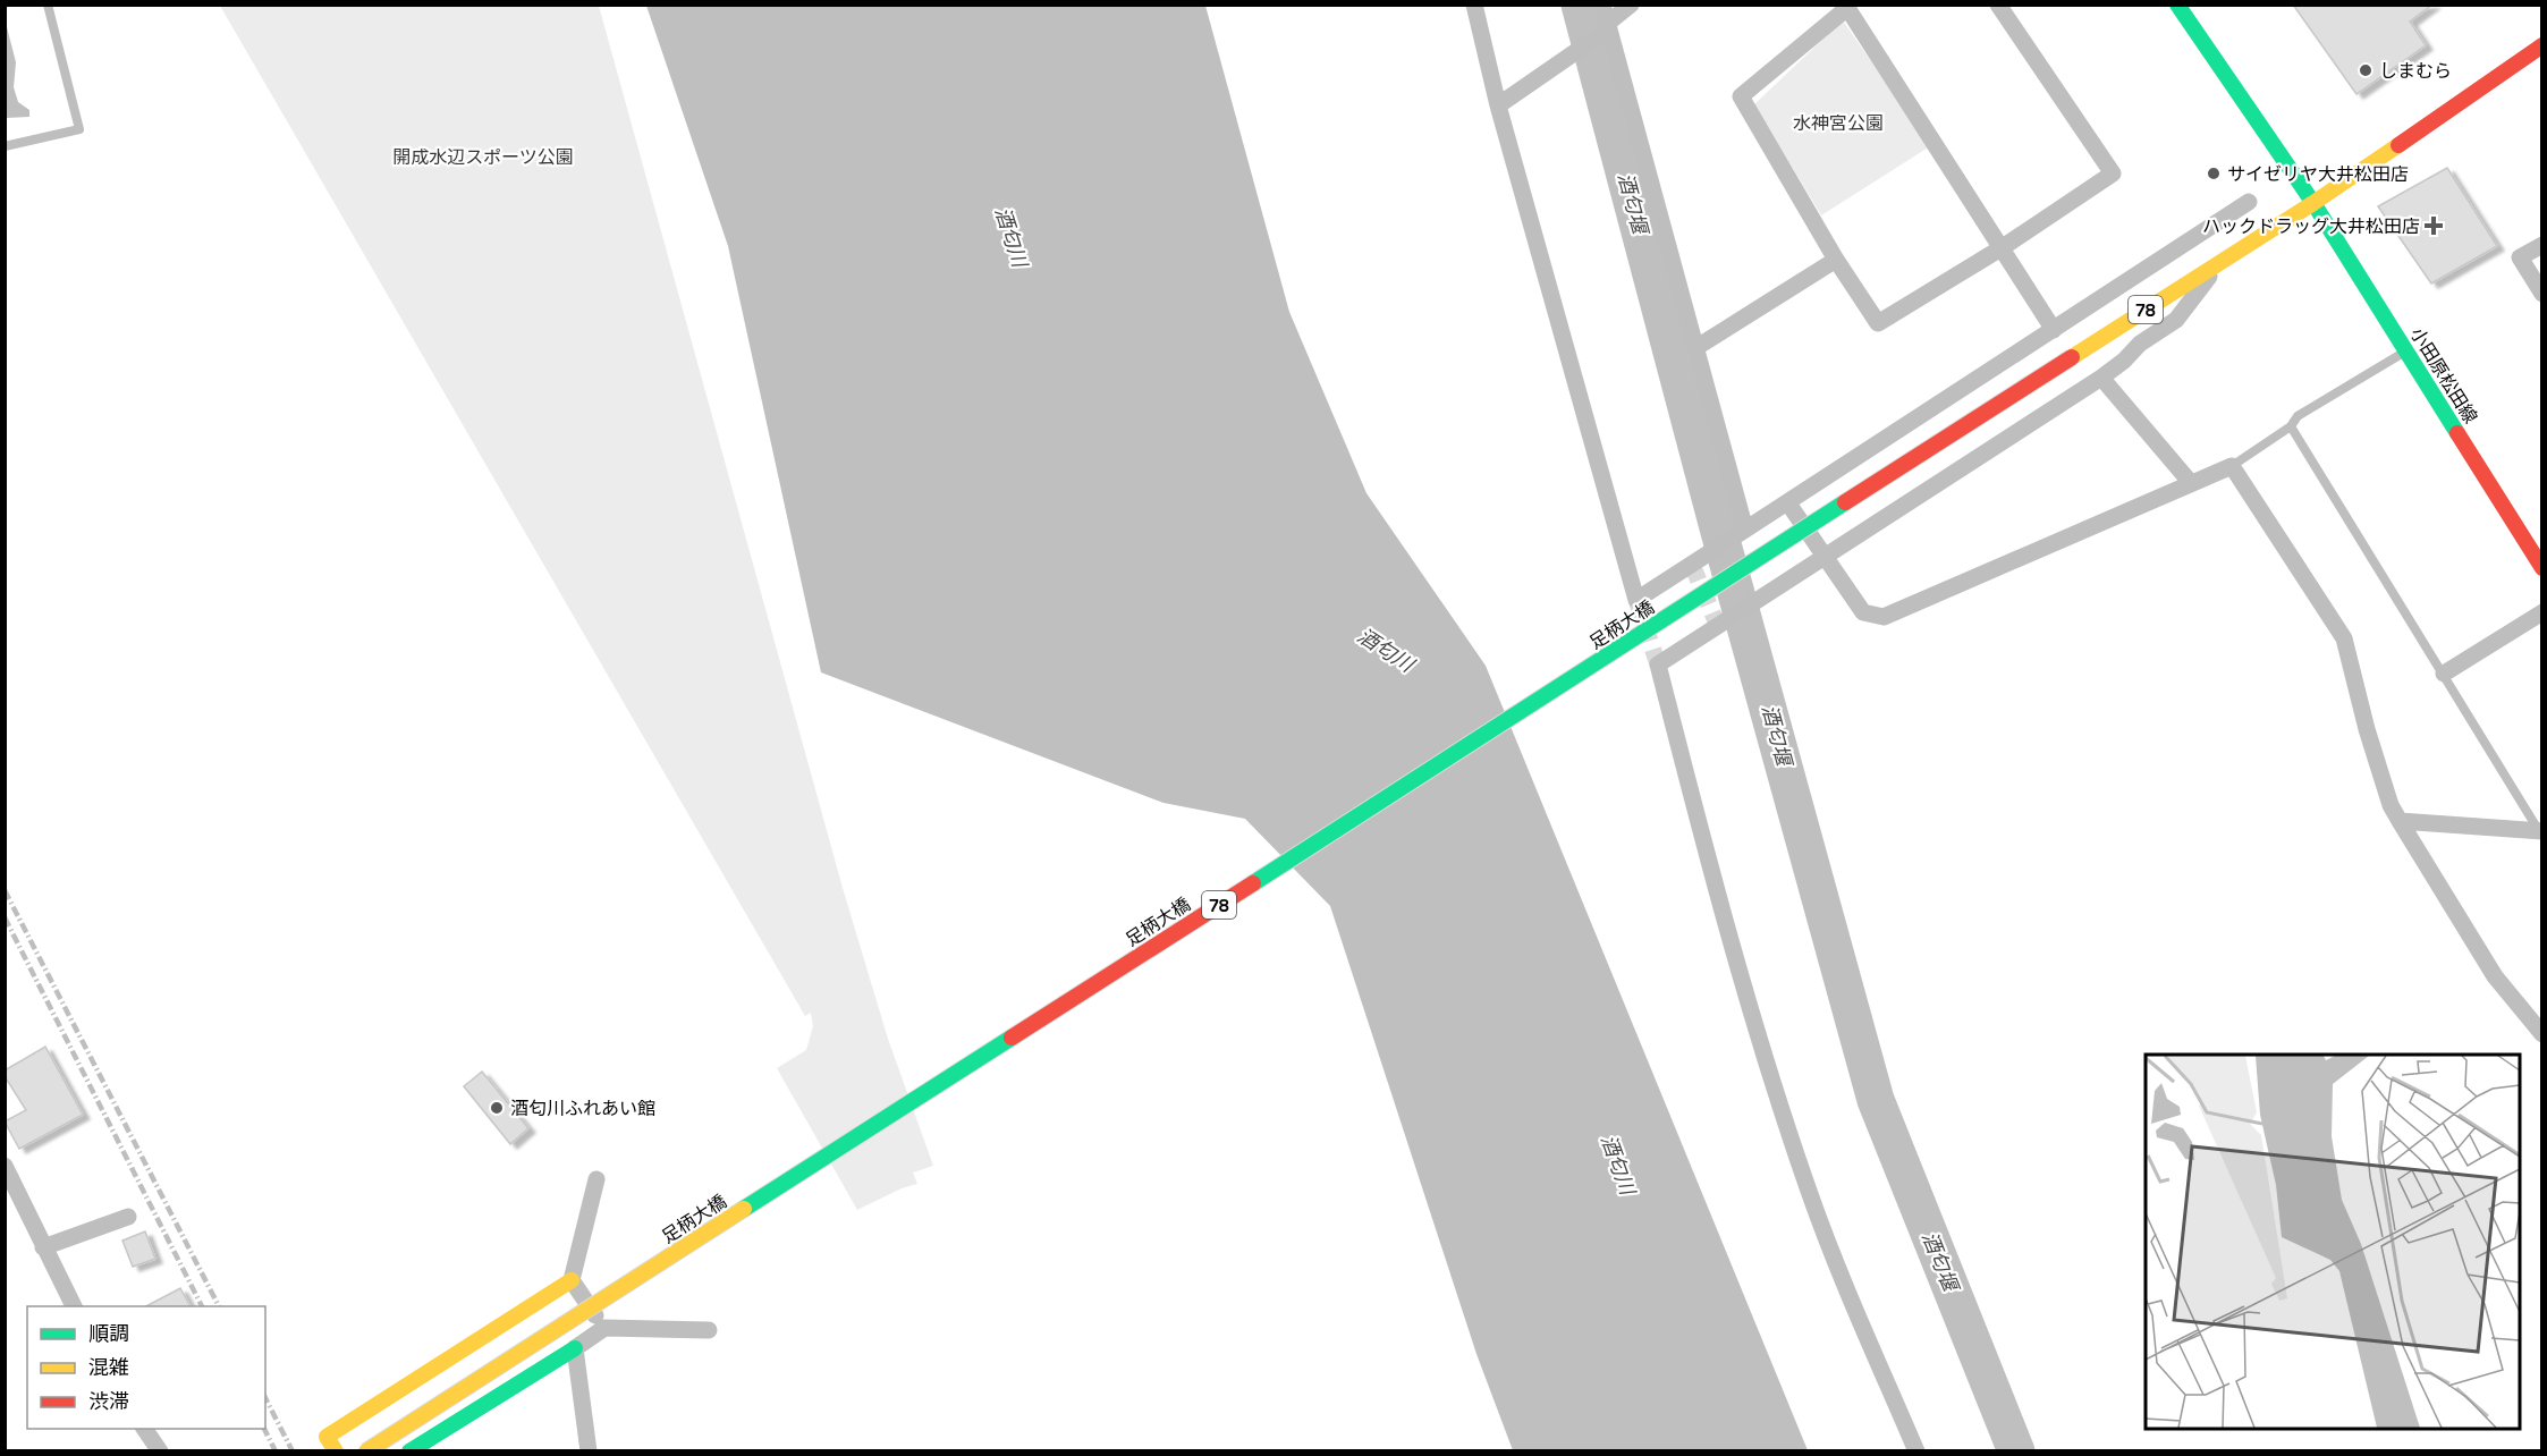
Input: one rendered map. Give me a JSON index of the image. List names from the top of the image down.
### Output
{
  "streets": {
    "main road": ["78", "小田原松田線", "足柄大橋"]
  },
  "crossings": [
    ["78", "小田原松田線"],
    ["78", "足柄大橋"]
  ],
  "water": ["酒匂堰", "酒匂川"],
  "parks": ["水神宮公園", "開成水辺スポーツ公園"],
  "places": {
    "other": ["しまむら", "サイゼリヤ大井松田店", "酒匂川ふれあい館"],
    "health": ["ハックドラッグ大井松田店"]
  },
  "legend": ["順調", "混雑", "渋滞"]
}
